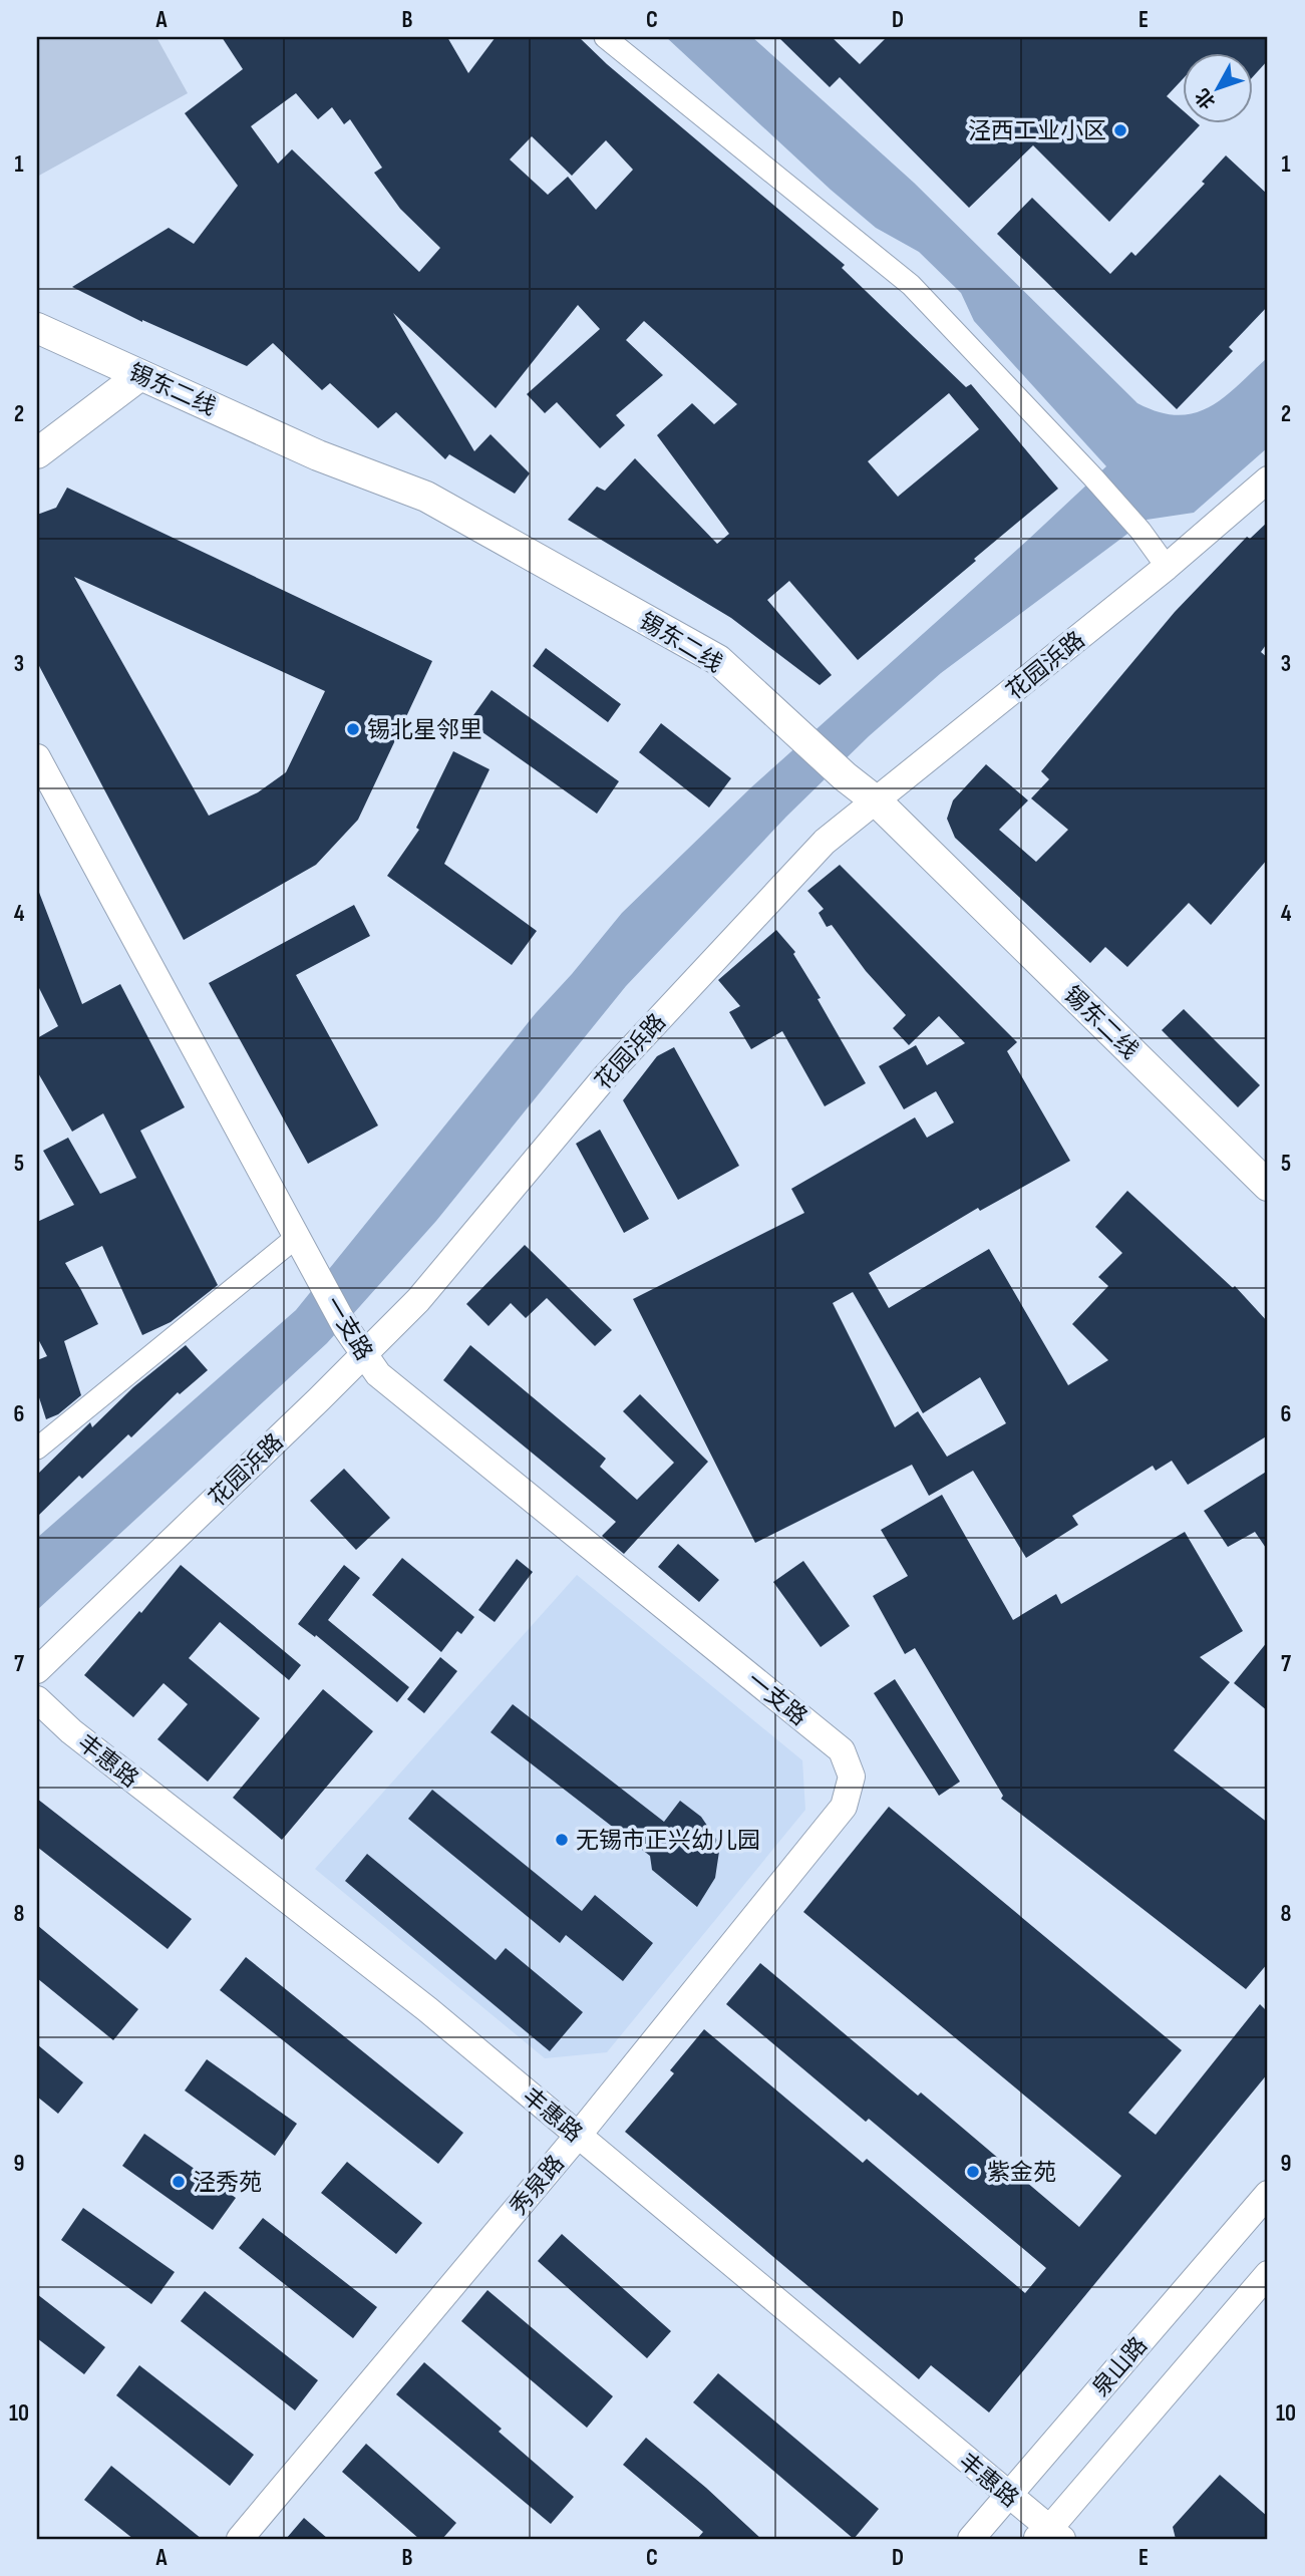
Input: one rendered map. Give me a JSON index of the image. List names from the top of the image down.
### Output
{
  "streets": {
    "main road": ["锡东二线"],
    "street": [
      "花园浜路",
      "一支路",
      "丰惠路",
      "秀泉路",
      "泉山路"
    ]
  },
  "crossings": [
    ["锡东二线", "花园浜路"],
    ["花园浜路", "一支路"],
    ["一支路", "秀泉路"],
    ["丰惠路", "秀泉路"],
    ["丰惠路", "泉山路"]
  ],
  "places": [
    "泾西工业小区",
    "锡北星邻里",
    "无锡市正兴幼儿园",
    "紫金苑",
    "泾秀苑"
  ],
  "north": "bottom left",
  "grid": {
    "columns": [
      "A",
      "B",
      "C",
      "D",
      "E"
    ],
    "rows": [
      "1",
      "2",
      "3",
      "4",
      "5",
      "6",
      "7",
      "8",
      "9",
      "10"
    ]
  }
}
